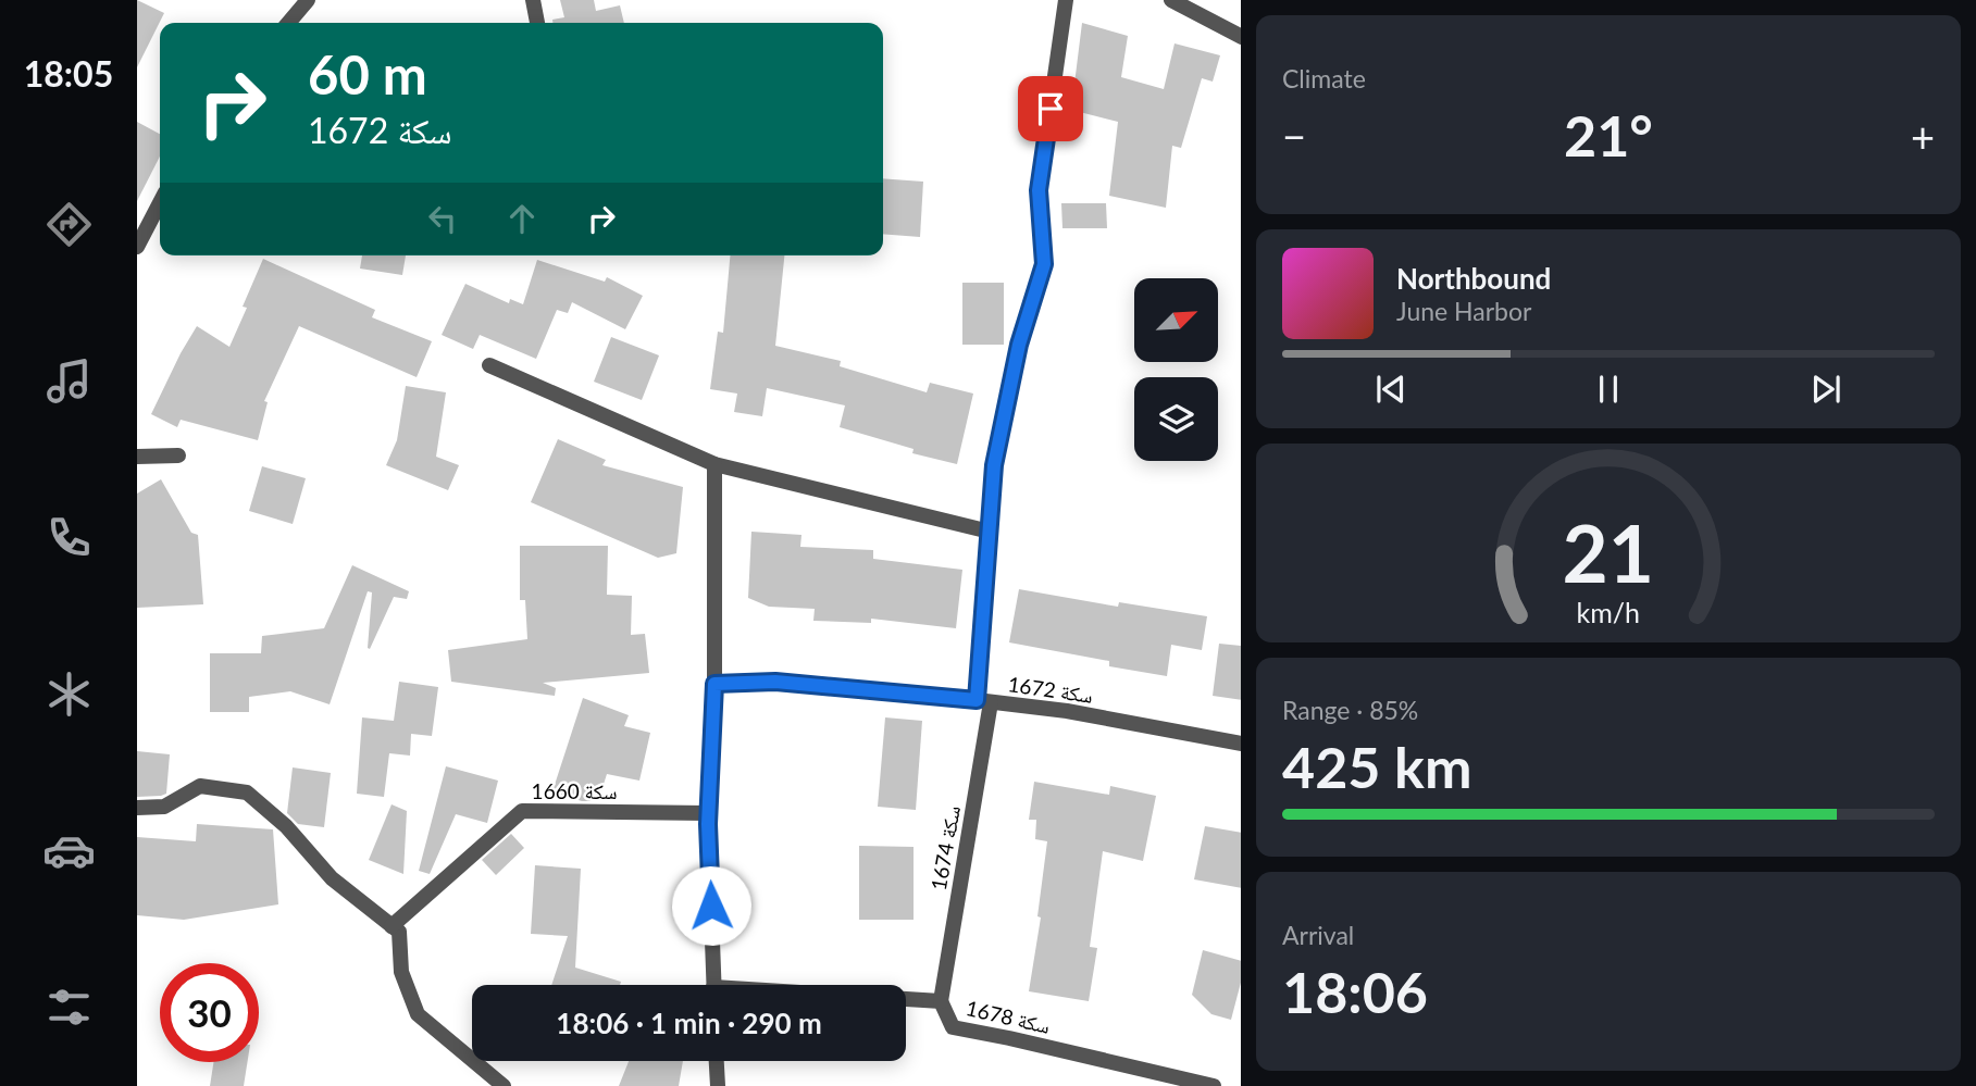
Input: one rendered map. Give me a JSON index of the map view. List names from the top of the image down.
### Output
{
  "streets": {
    "street": [
      "سكة 1672",
      "سكة 1660",
      "سكة 1674",
      "سكة 1678"
    ]
  },
  "crossings": [
    ["سكة 1672", "سكة 1674"],
    ["سكة 1674", "سكة 1678"]
  ],
  "north": "top right",
  "page": {
    "tabs": "18:05",
    "tile": [
      "Climate",
      ["Range · 85%", "425 km"],
      ["Arrival", "18:06"]
    ],
    "turn": ["60 m", "سكة 1672"],
    "heat": ["−", "21°", "+"],
    "song": ["Northbound", "June Harbor"],
    "limit": "30",
    "trip": "18:06 · 1 min · 290 m",
    "gauge": ["21", "km/h"]
  }
}
